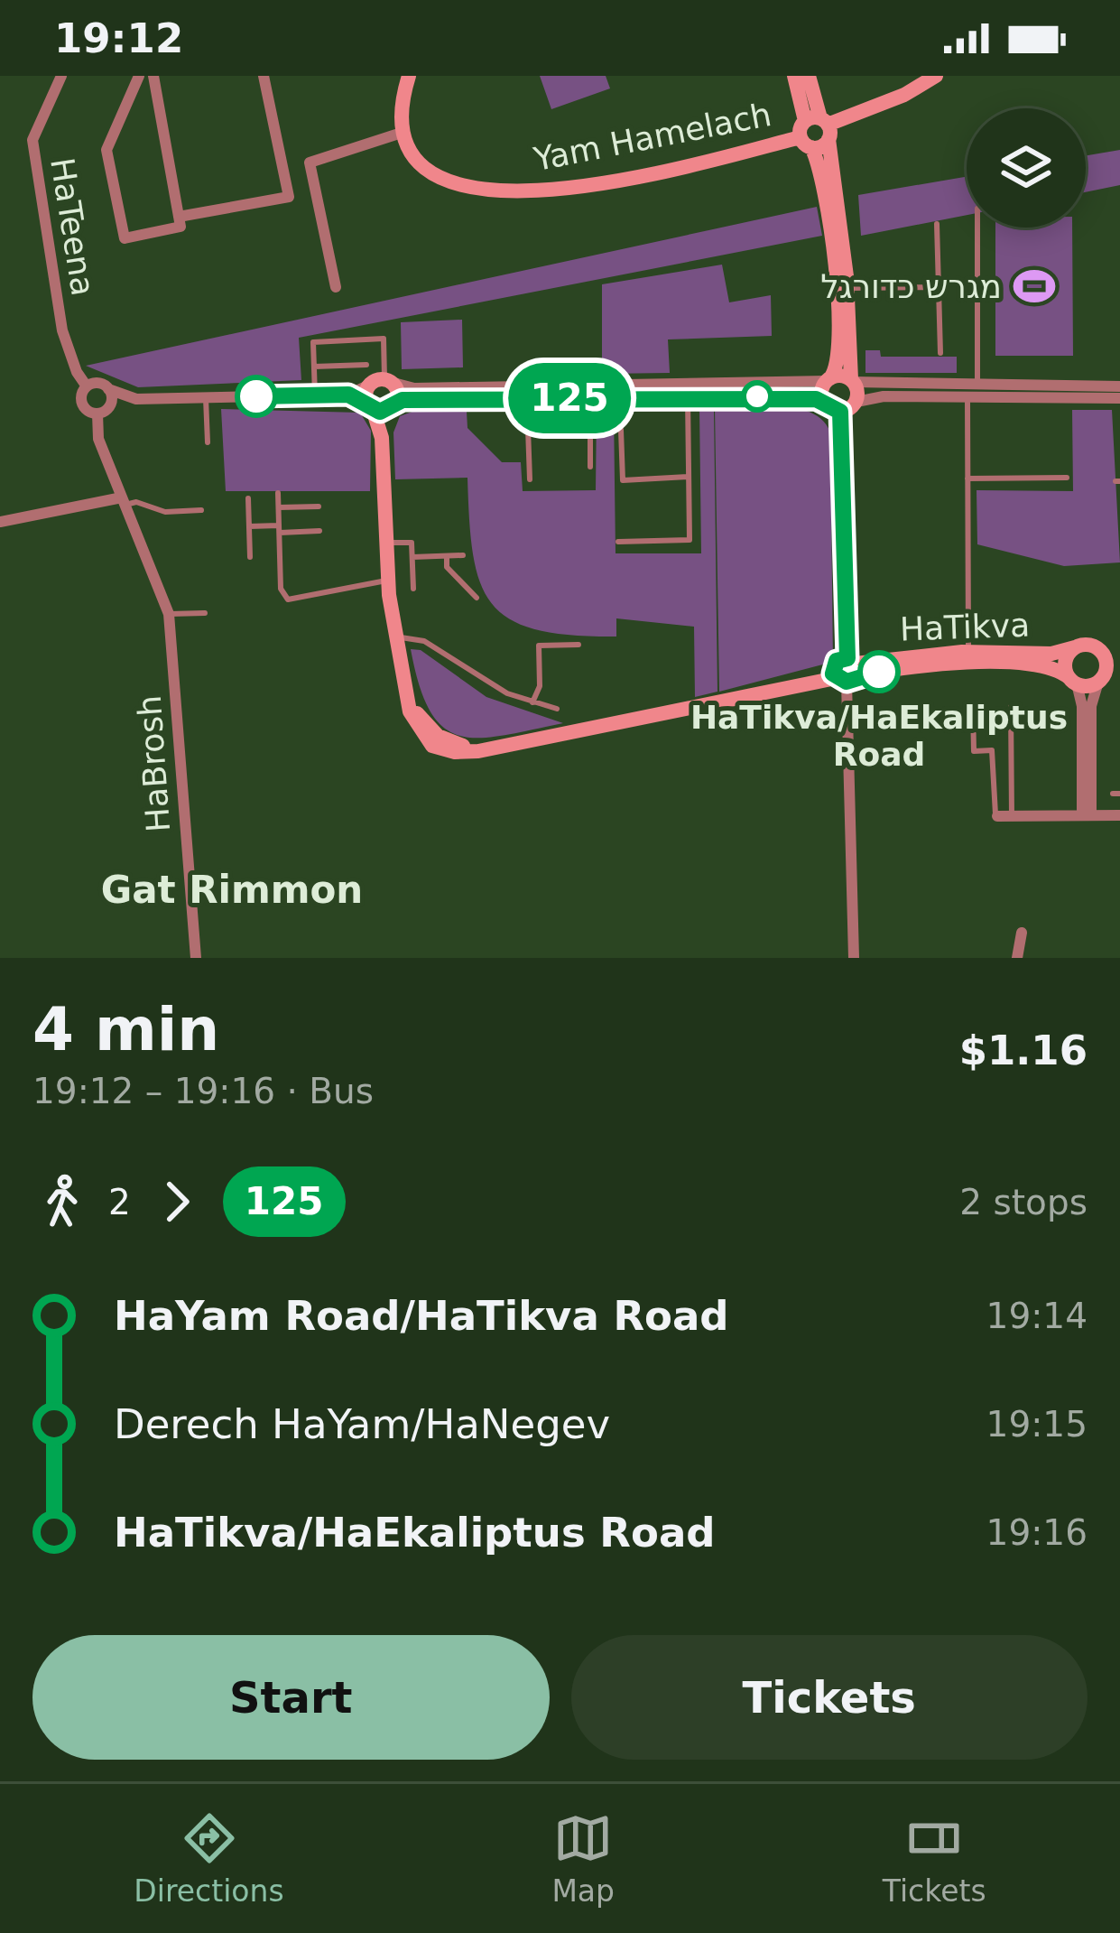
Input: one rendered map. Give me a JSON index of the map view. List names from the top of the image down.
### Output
{
  "streets": {
    "street": [
      "Yam Hamelach",
      "HaTeena",
      "HaTikva",
      "HaBrosh"
    ]
  },
  "crossings": [
    ["HaTeena", "HaBrosh"]
  ],
  "districts": ["Gat Rimmon"],
  "places": {
    "sports": ["מגרש כדורגל"],
    "other": ["HaTikva/HaEkaliptus Road"]
  },
  "lines": ["bus line 125"],
  "page": {
    "status": "19:12",
    "on_map": "125",
    "heading": ["4 min", "19:12 – 19:16 · Bus", "$1.16"],
    "legs": ["2", "125", "2 stops"],
    "list": [
      {
        "name": "HaYam Road/HaTikva Road",
        "value": "19:14"
      },
      {
        "name": "Derech HaYam/HaNegev",
        "value": "19:15"
      },
      {
        "name": "HaTikva/HaEkaliptus Road",
        "value": "19:16"
      }
    ],
    "buttons": ["Start", "Tickets"],
    "tabs": ["Directions", "Map", "Tickets"]
  }
}
